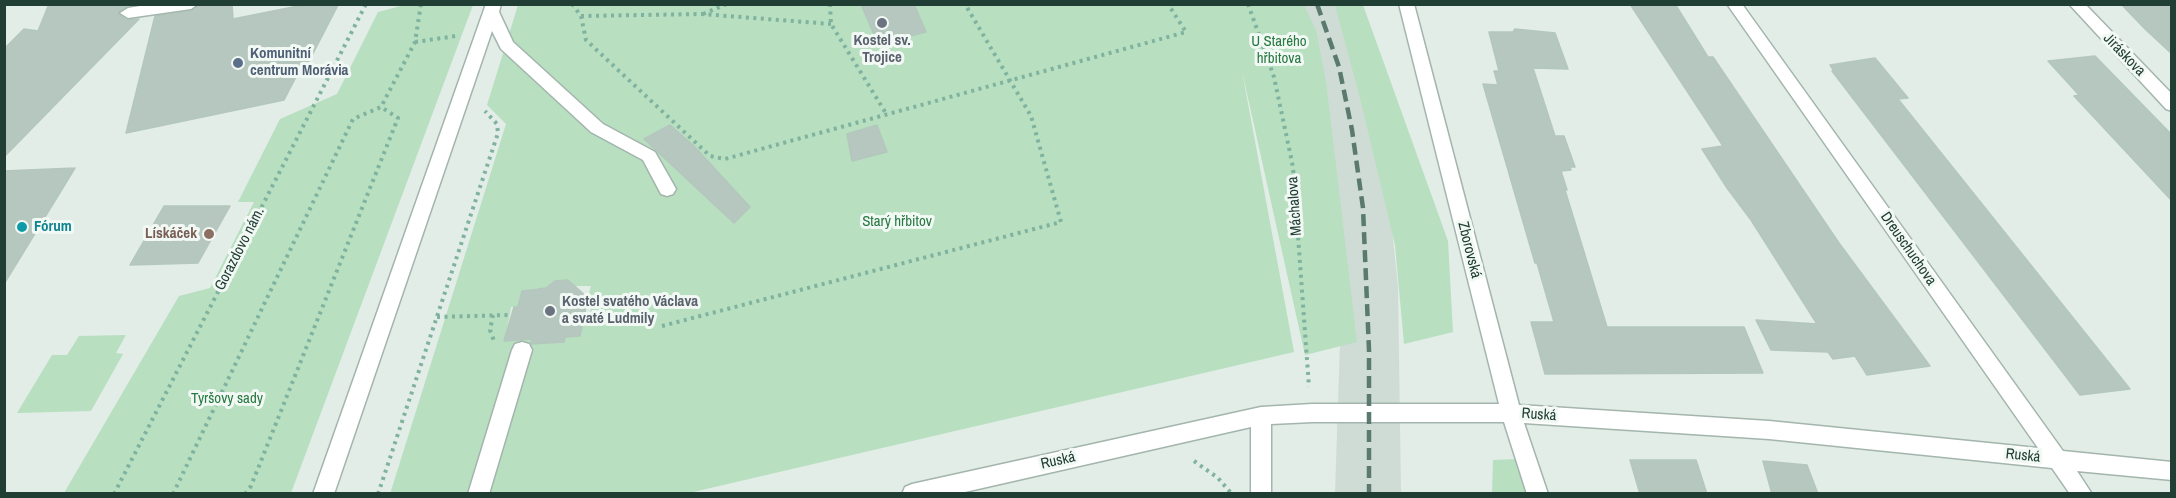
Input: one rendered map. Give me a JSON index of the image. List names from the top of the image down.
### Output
{
  "streets": {
    "street": [
      "Jiráskova",
      "Dreuschuchova",
      "Zborovská",
      "Ruská"
    ],
    "path": ["Máchalova", "Gorazdovo nám."]
  },
  "crossings": [
    ["Máchalova", "Ruská"],
    ["Dreuschuchova", "Ruská"],
    ["Zborovská", "Ruská"]
  ],
  "parks": ["U Starého hřbitova", "Starý hřbitov", "Tyršovy sady"],
  "places": [
    "Kostel sv. Trojice",
    "Komunitní centrum Morávia",
    "Fórum",
    "Lískáček",
    "Kostel svatého Václava a svaté Ludmily"
  ]
}
